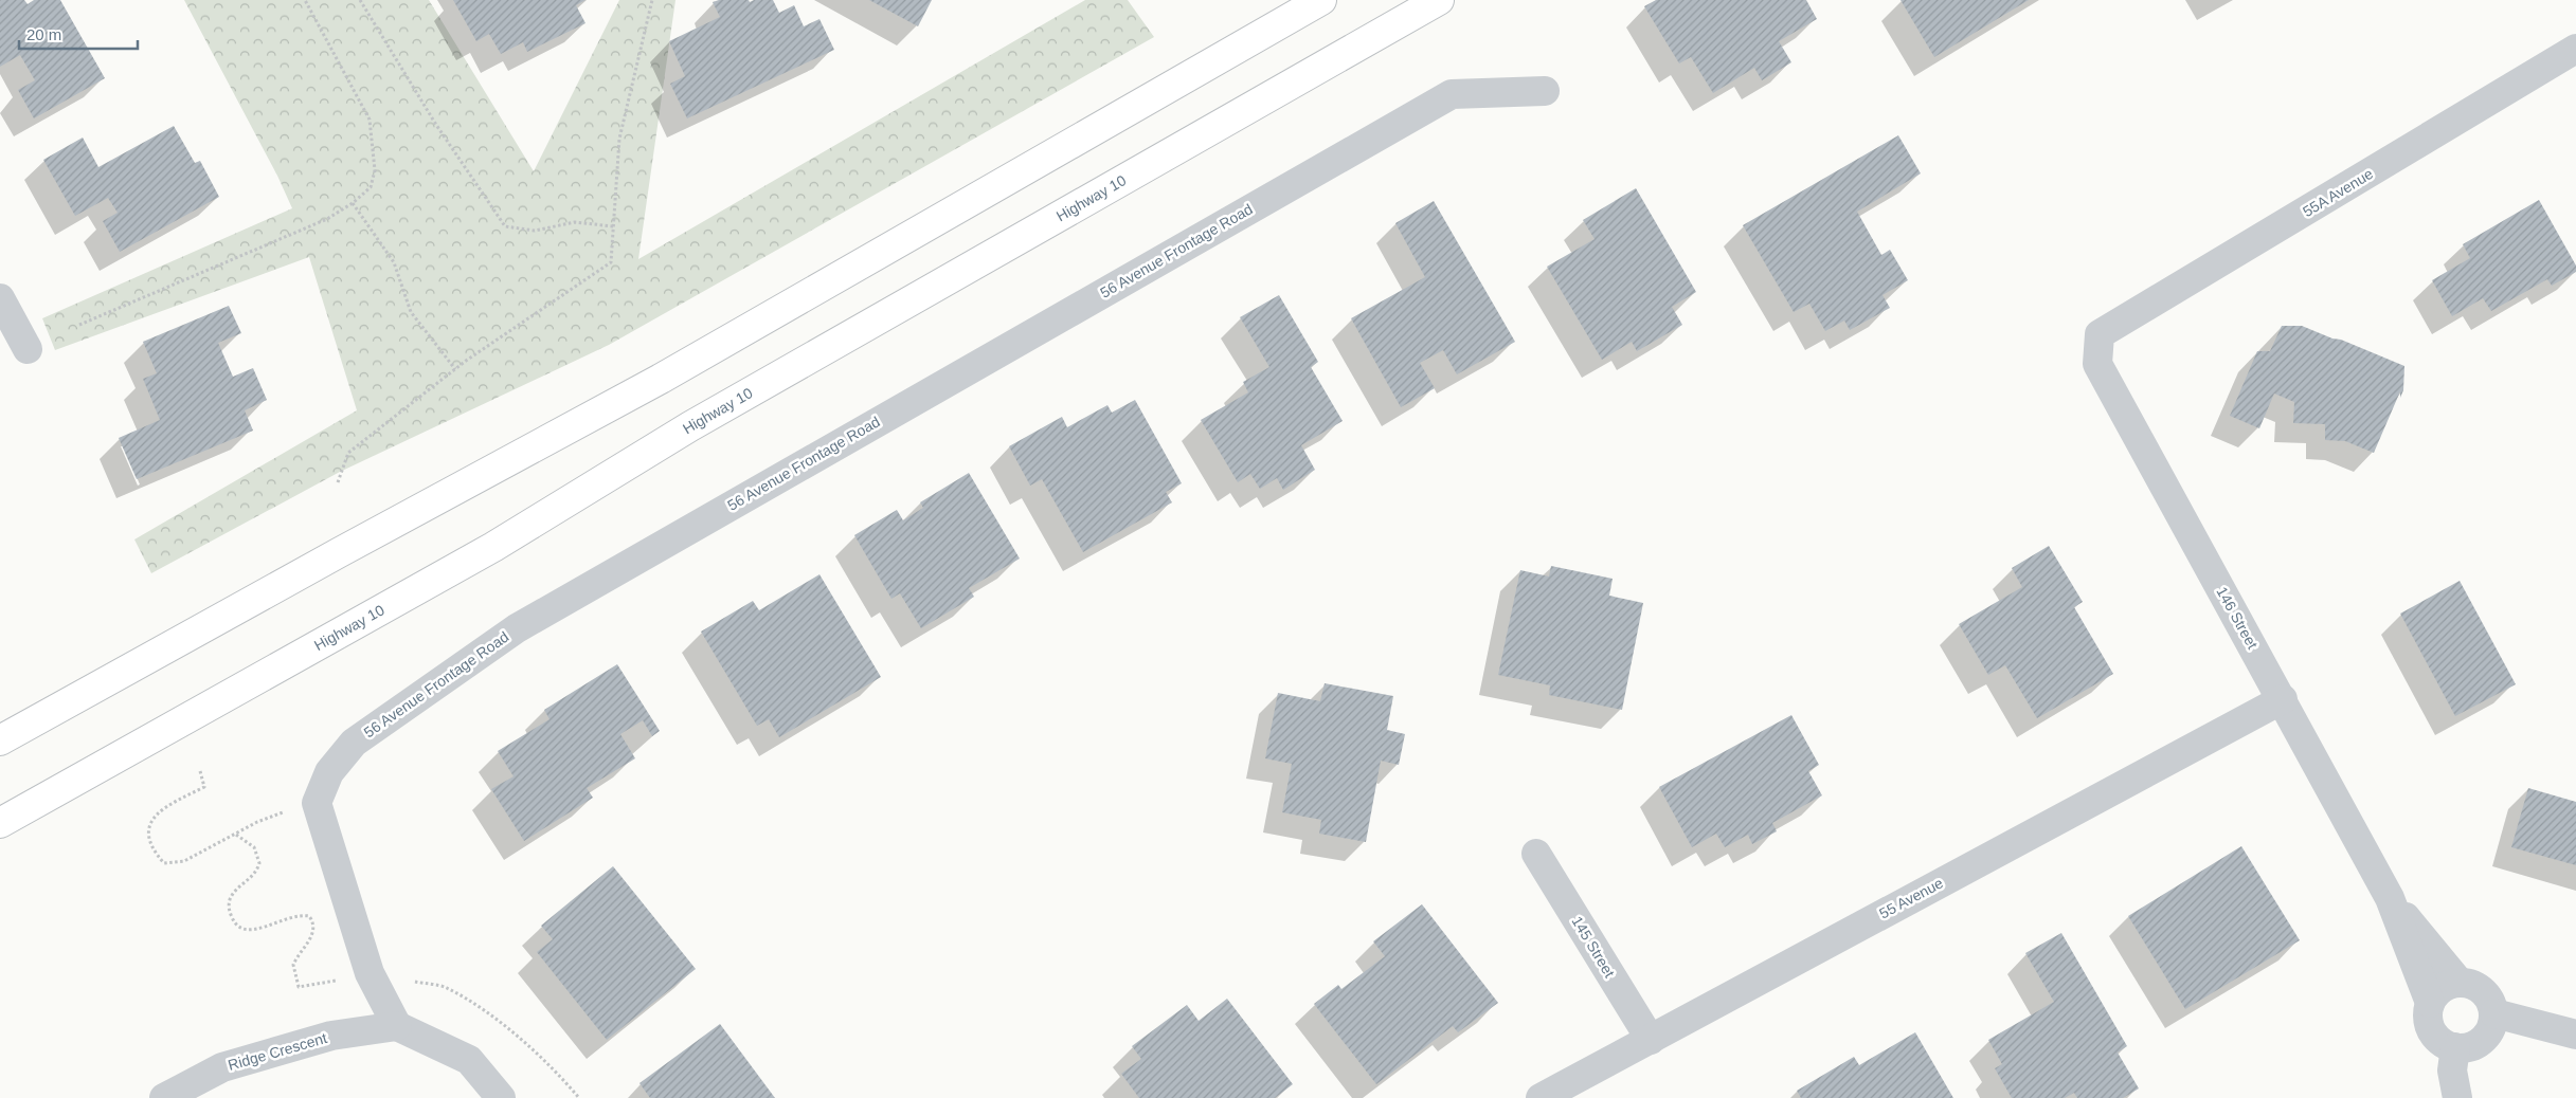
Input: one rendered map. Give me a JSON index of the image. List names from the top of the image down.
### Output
{
  "streets": {
    "highway": ["Highway 10"],
    "street": [
      "55A Avenue",
      "56 Avenue Frontage Road",
      "146 Street",
      "55 Avenue",
      "145 Street",
      "Ridge Crescent"
    ]
  },
  "crossings": [
    ["55A Avenue", "146 Street"],
    ["56 Avenue Frontage Road", "Ridge Crescent"],
    ["146 Street", "55 Avenue"],
    ["55 Avenue", "145 Street"]
  ],
  "scale_bar": "20 m"
}
